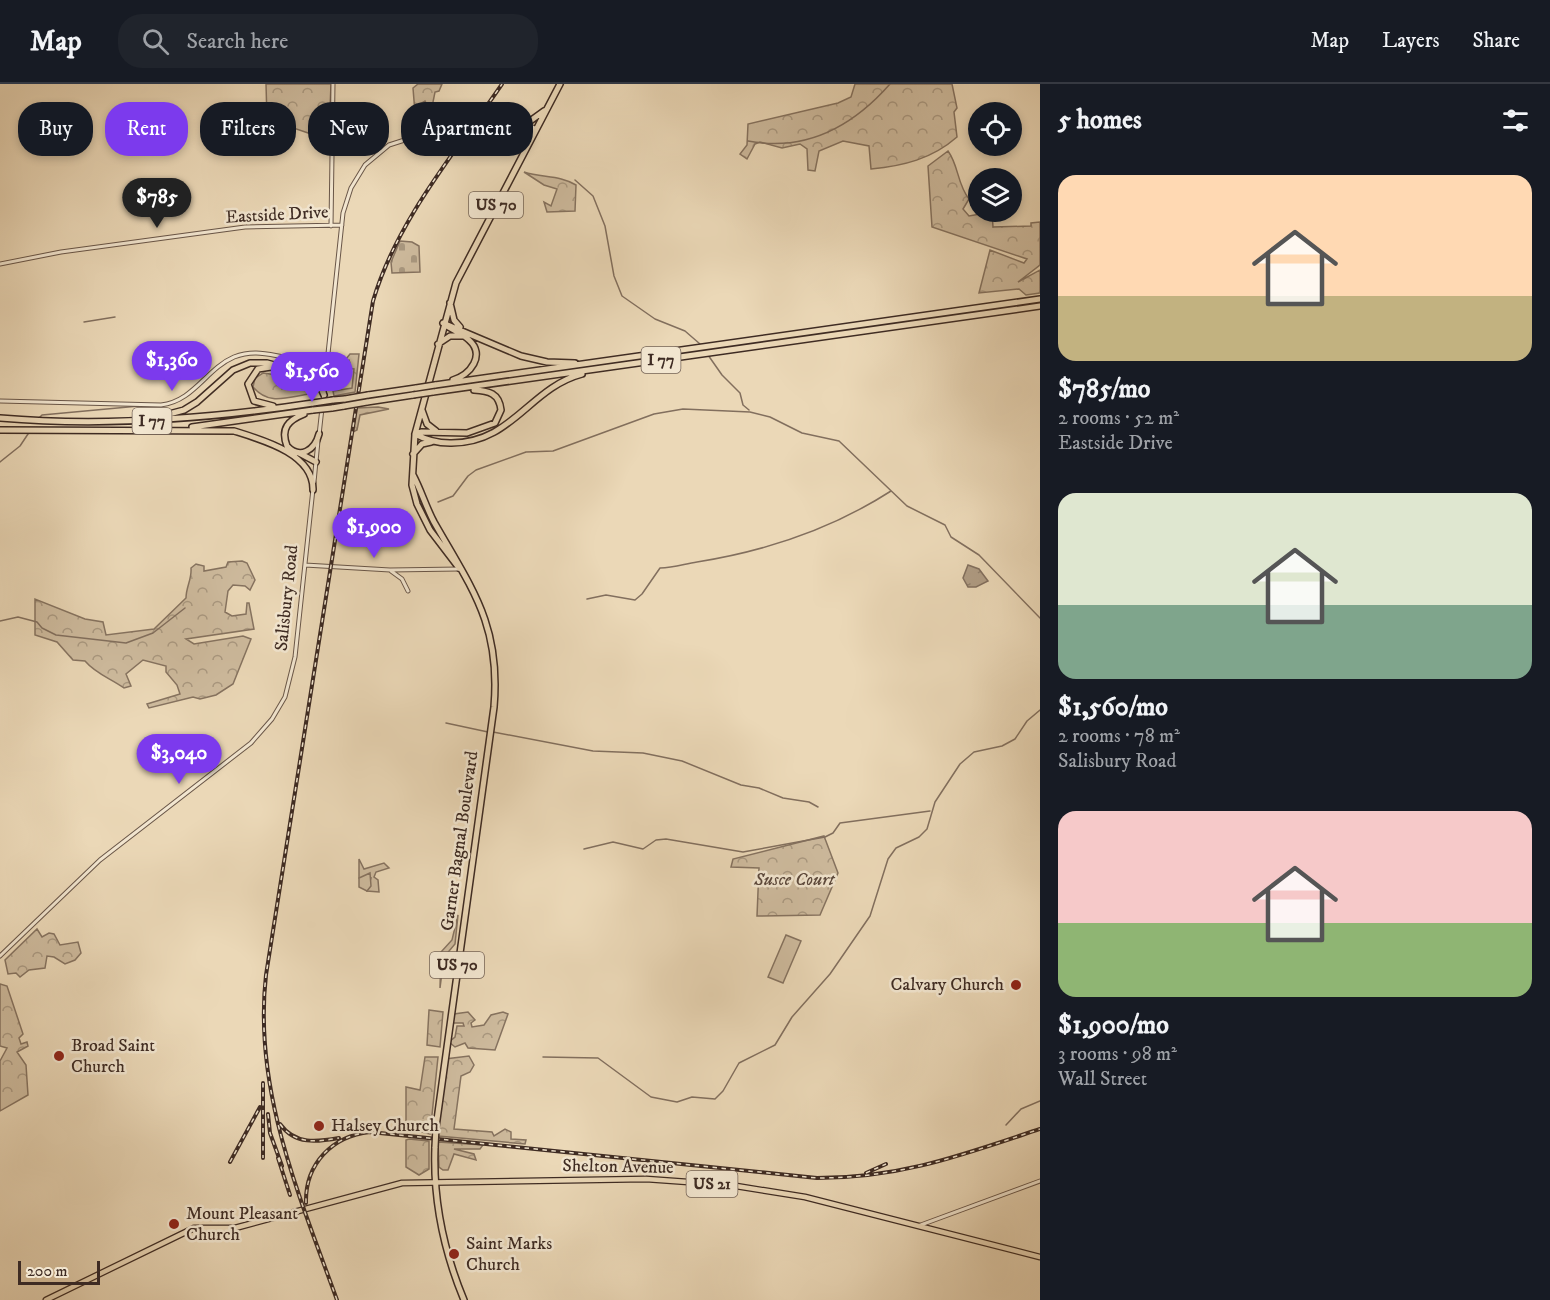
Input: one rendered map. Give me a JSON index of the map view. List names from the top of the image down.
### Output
{
  "streets": {
    "highway": ["US 70", "I 77", "Garner Bagnal Boulevard"],
    "main road": ["Shelton Avenue", "US 21"],
    "street": ["Eastside Drive", "Salisbury Road"]
  },
  "crossings": [
    ["US 70", "Salisbury Road"],
    ["US 70", "Garner Bagnal Boulevard"],
    ["Eastside Drive", "Salisbury Road"],
    ["Salisbury Road", "Garner Bagnal Boulevard"],
    ["Garner Bagnal Boulevard", "Shelton Avenue"]
  ],
  "parks": ["Susce Court"],
  "places": [
    "Calvary Church",
    "Broad Saint Church",
    "Halsey Church",
    "Mount Pleasant Church",
    "Saint Marks Church"
  ],
  "scale_bar": "200 m",
  "page": {
    "header": "Map",
    "search": "Search here",
    "nav": ["Map", "Layers", "Share"],
    "heading": "5 homes",
    "chip": [
      "Buy",
      "Rent",
      "Filters",
      "New",
      "Apartment"
    ],
    "list": [
      {
        "name": "$785/mo",
        "note": "2 rooms · 52 m² · Eastside Drive"
      },
      {
        "name": "$1,560/mo",
        "note": "2 rooms · 78 m² · Salisbury Road"
      },
      {
        "name": "$1,900/mo",
        "note": "3 rooms · 98 m² · Wall Street"
      }
    ],
    "price": [
      "$785",
      "$1,360",
      "$1,560",
      "$1,900",
      "$3,040"
    ],
    "scale": "200 m"
  }
}
